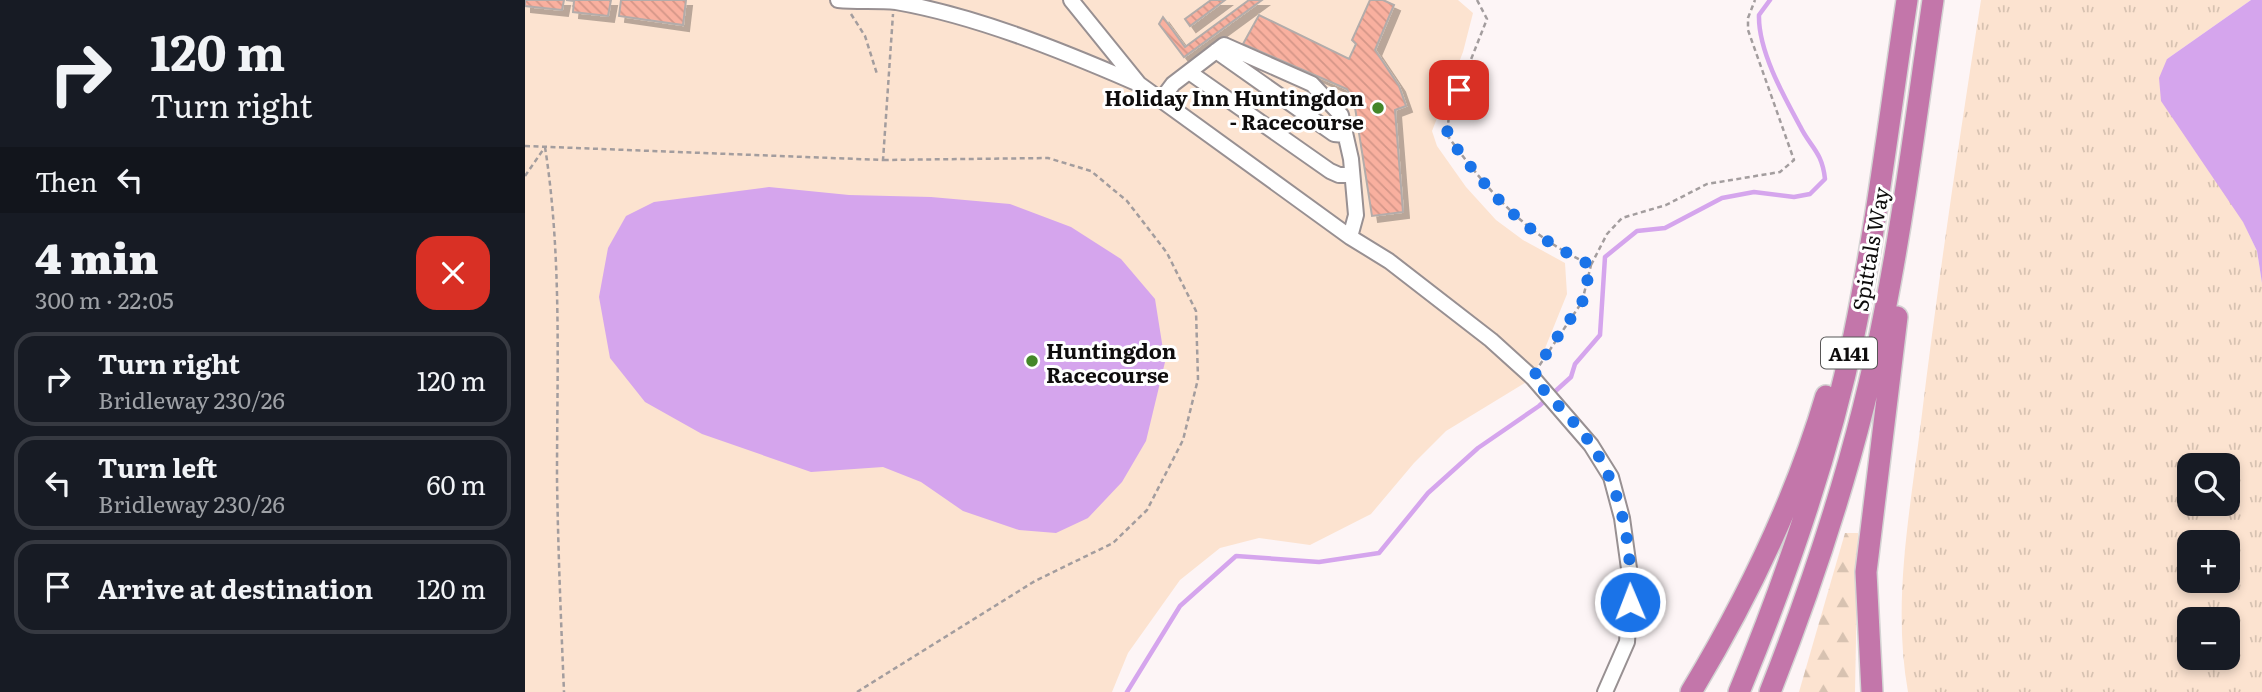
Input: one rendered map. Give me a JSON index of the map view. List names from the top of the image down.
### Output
{
  "streets": {
    "highway": ["Spittals Way", "A141"]
  },
  "places": ["Holiday Inn Huntingdon - Racecourse", "Huntingdon Racecourse"],
  "page": {
    "turn": ["120 m", "Turn right"],
    "then": "Then",
    "heading": ["4 min", "300 m · 22:05"],
    "list": [
      {
        "name": "Turn right",
        "note": "Bridleway 230/26",
        "value": "120 m"
      },
      {
        "name": "Turn left",
        "note": "Bridleway 230/26",
        "value": "60 m"
      },
      {
        "name": "Arrive at destination",
        "value": "120 m"
      }
    ],
    "map_buttons": ["+", "−"]
  }
}
